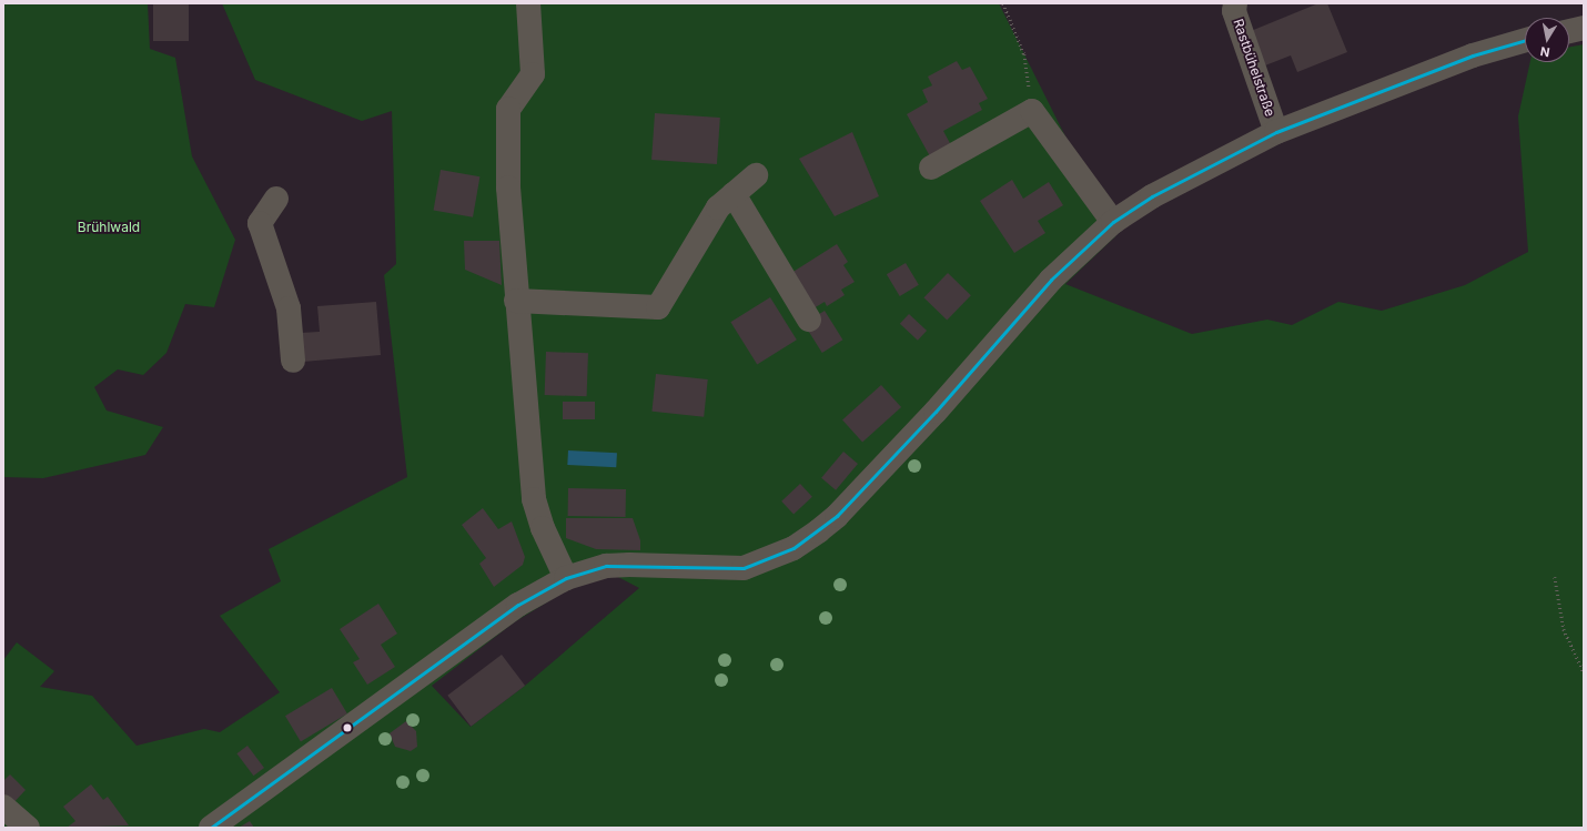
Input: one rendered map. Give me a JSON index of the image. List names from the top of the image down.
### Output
{
  "streets": {
    "street": ["Rastbühelstraße"]
  },
  "parks": ["Brühlwald"],
  "north": "bottom"
}
